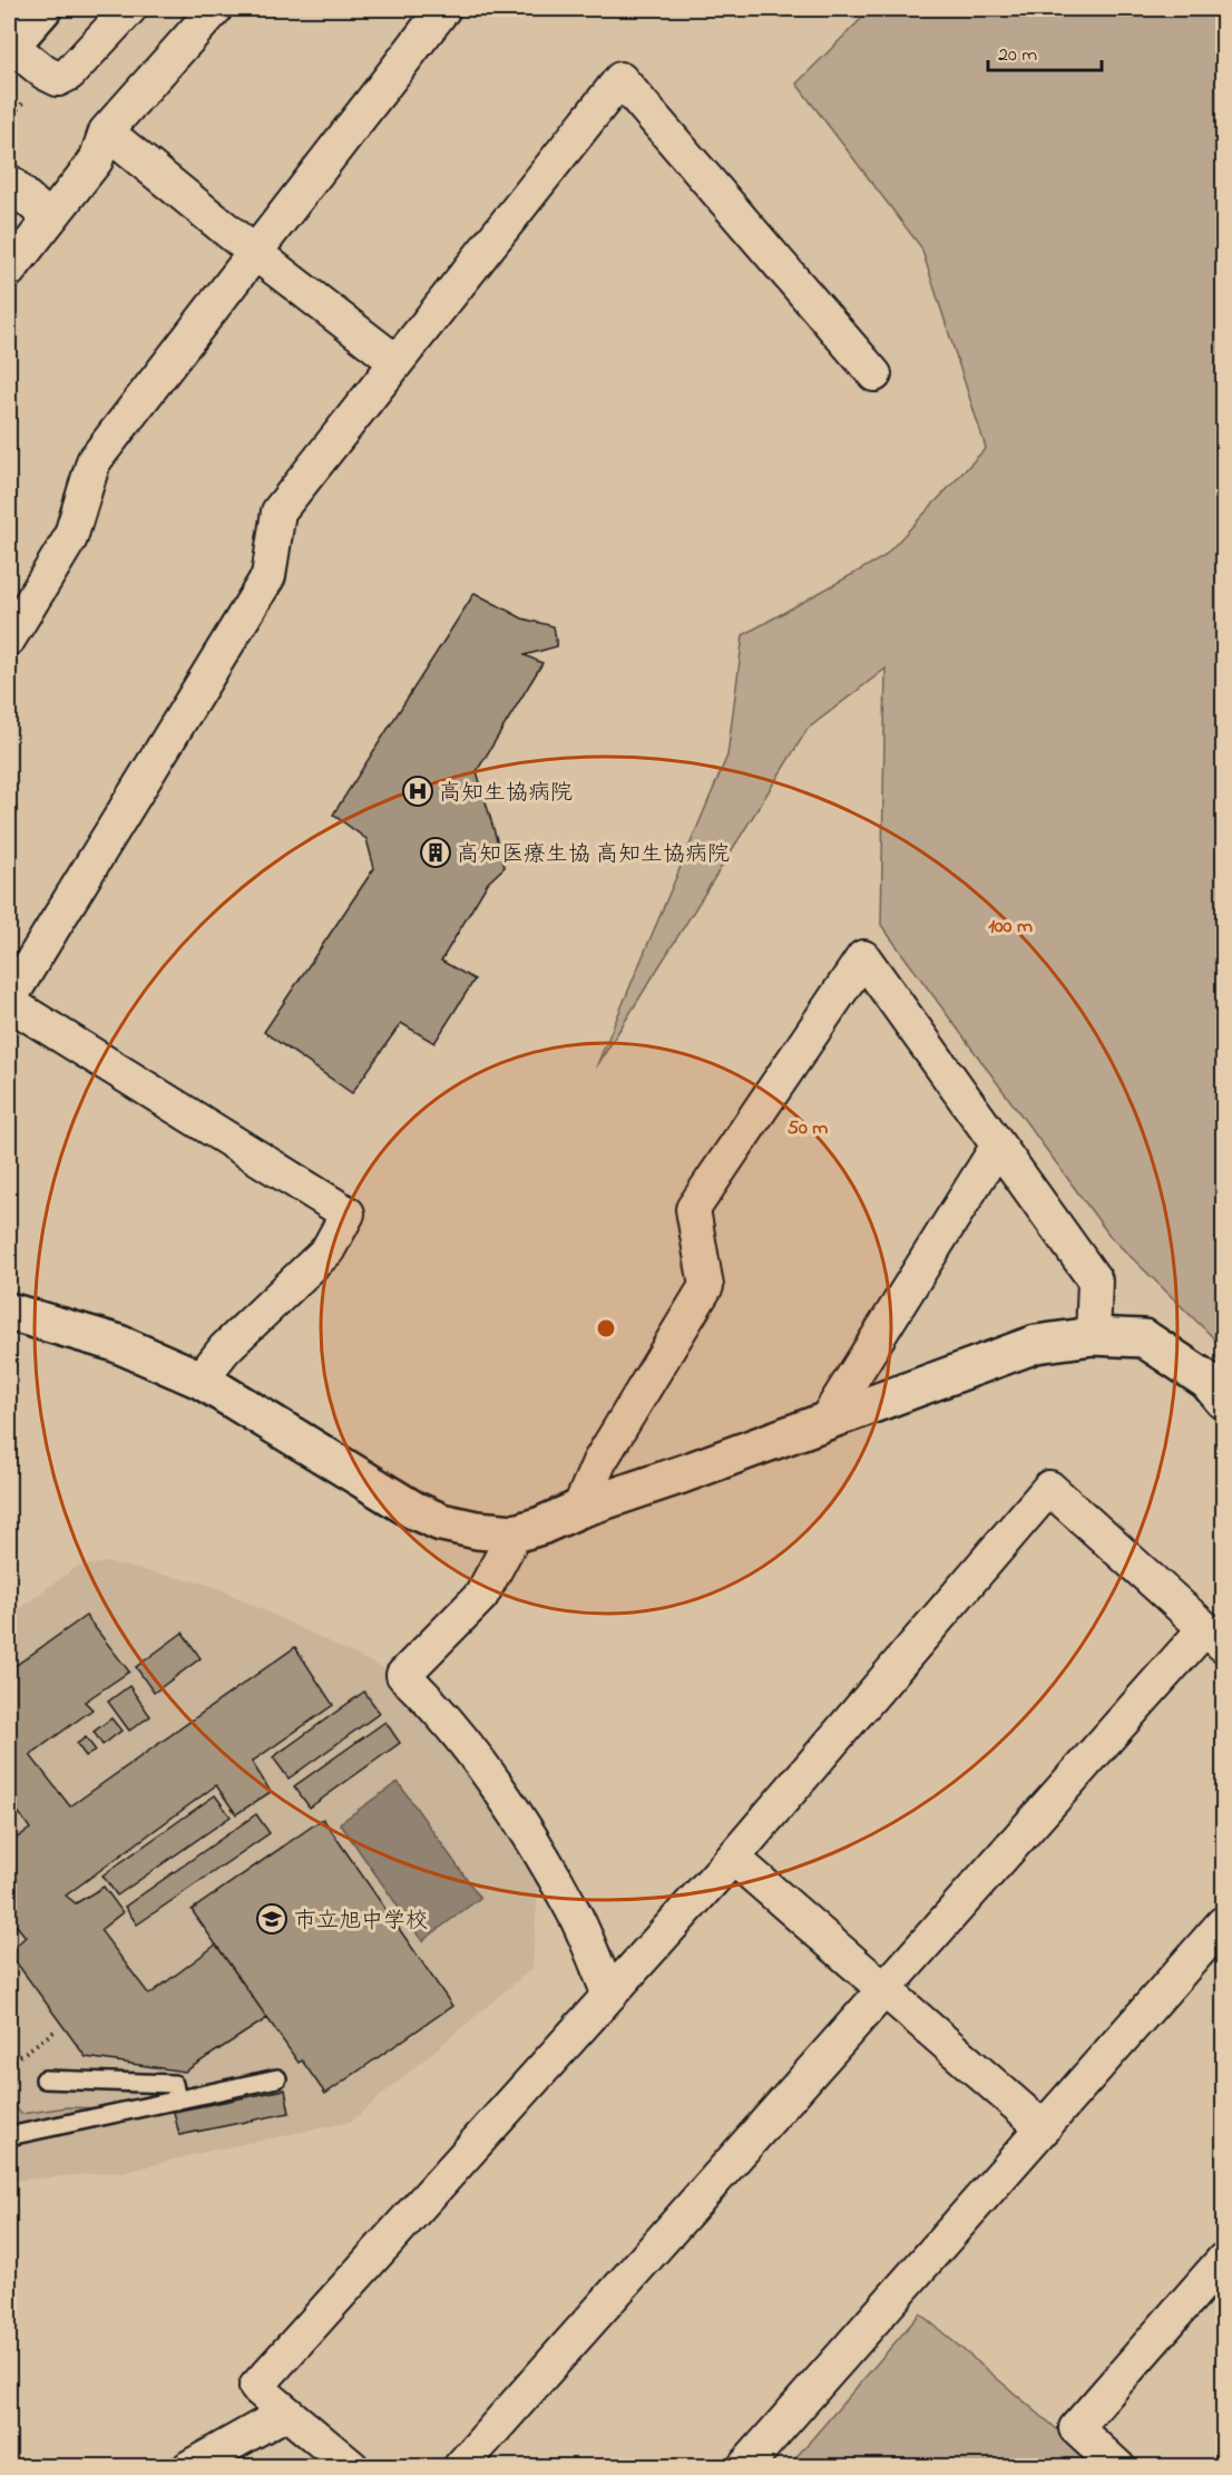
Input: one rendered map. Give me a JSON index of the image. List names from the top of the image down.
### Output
{
  "places": {
    "hospital": ["高知生協病院"],
    "building": ["高知医療生協 高知生協病院"],
    "school or university": ["市立旭中学校"]
  },
  "scale_bar": "20 m",
  "rings": ["100 m", "50 m"]
}
